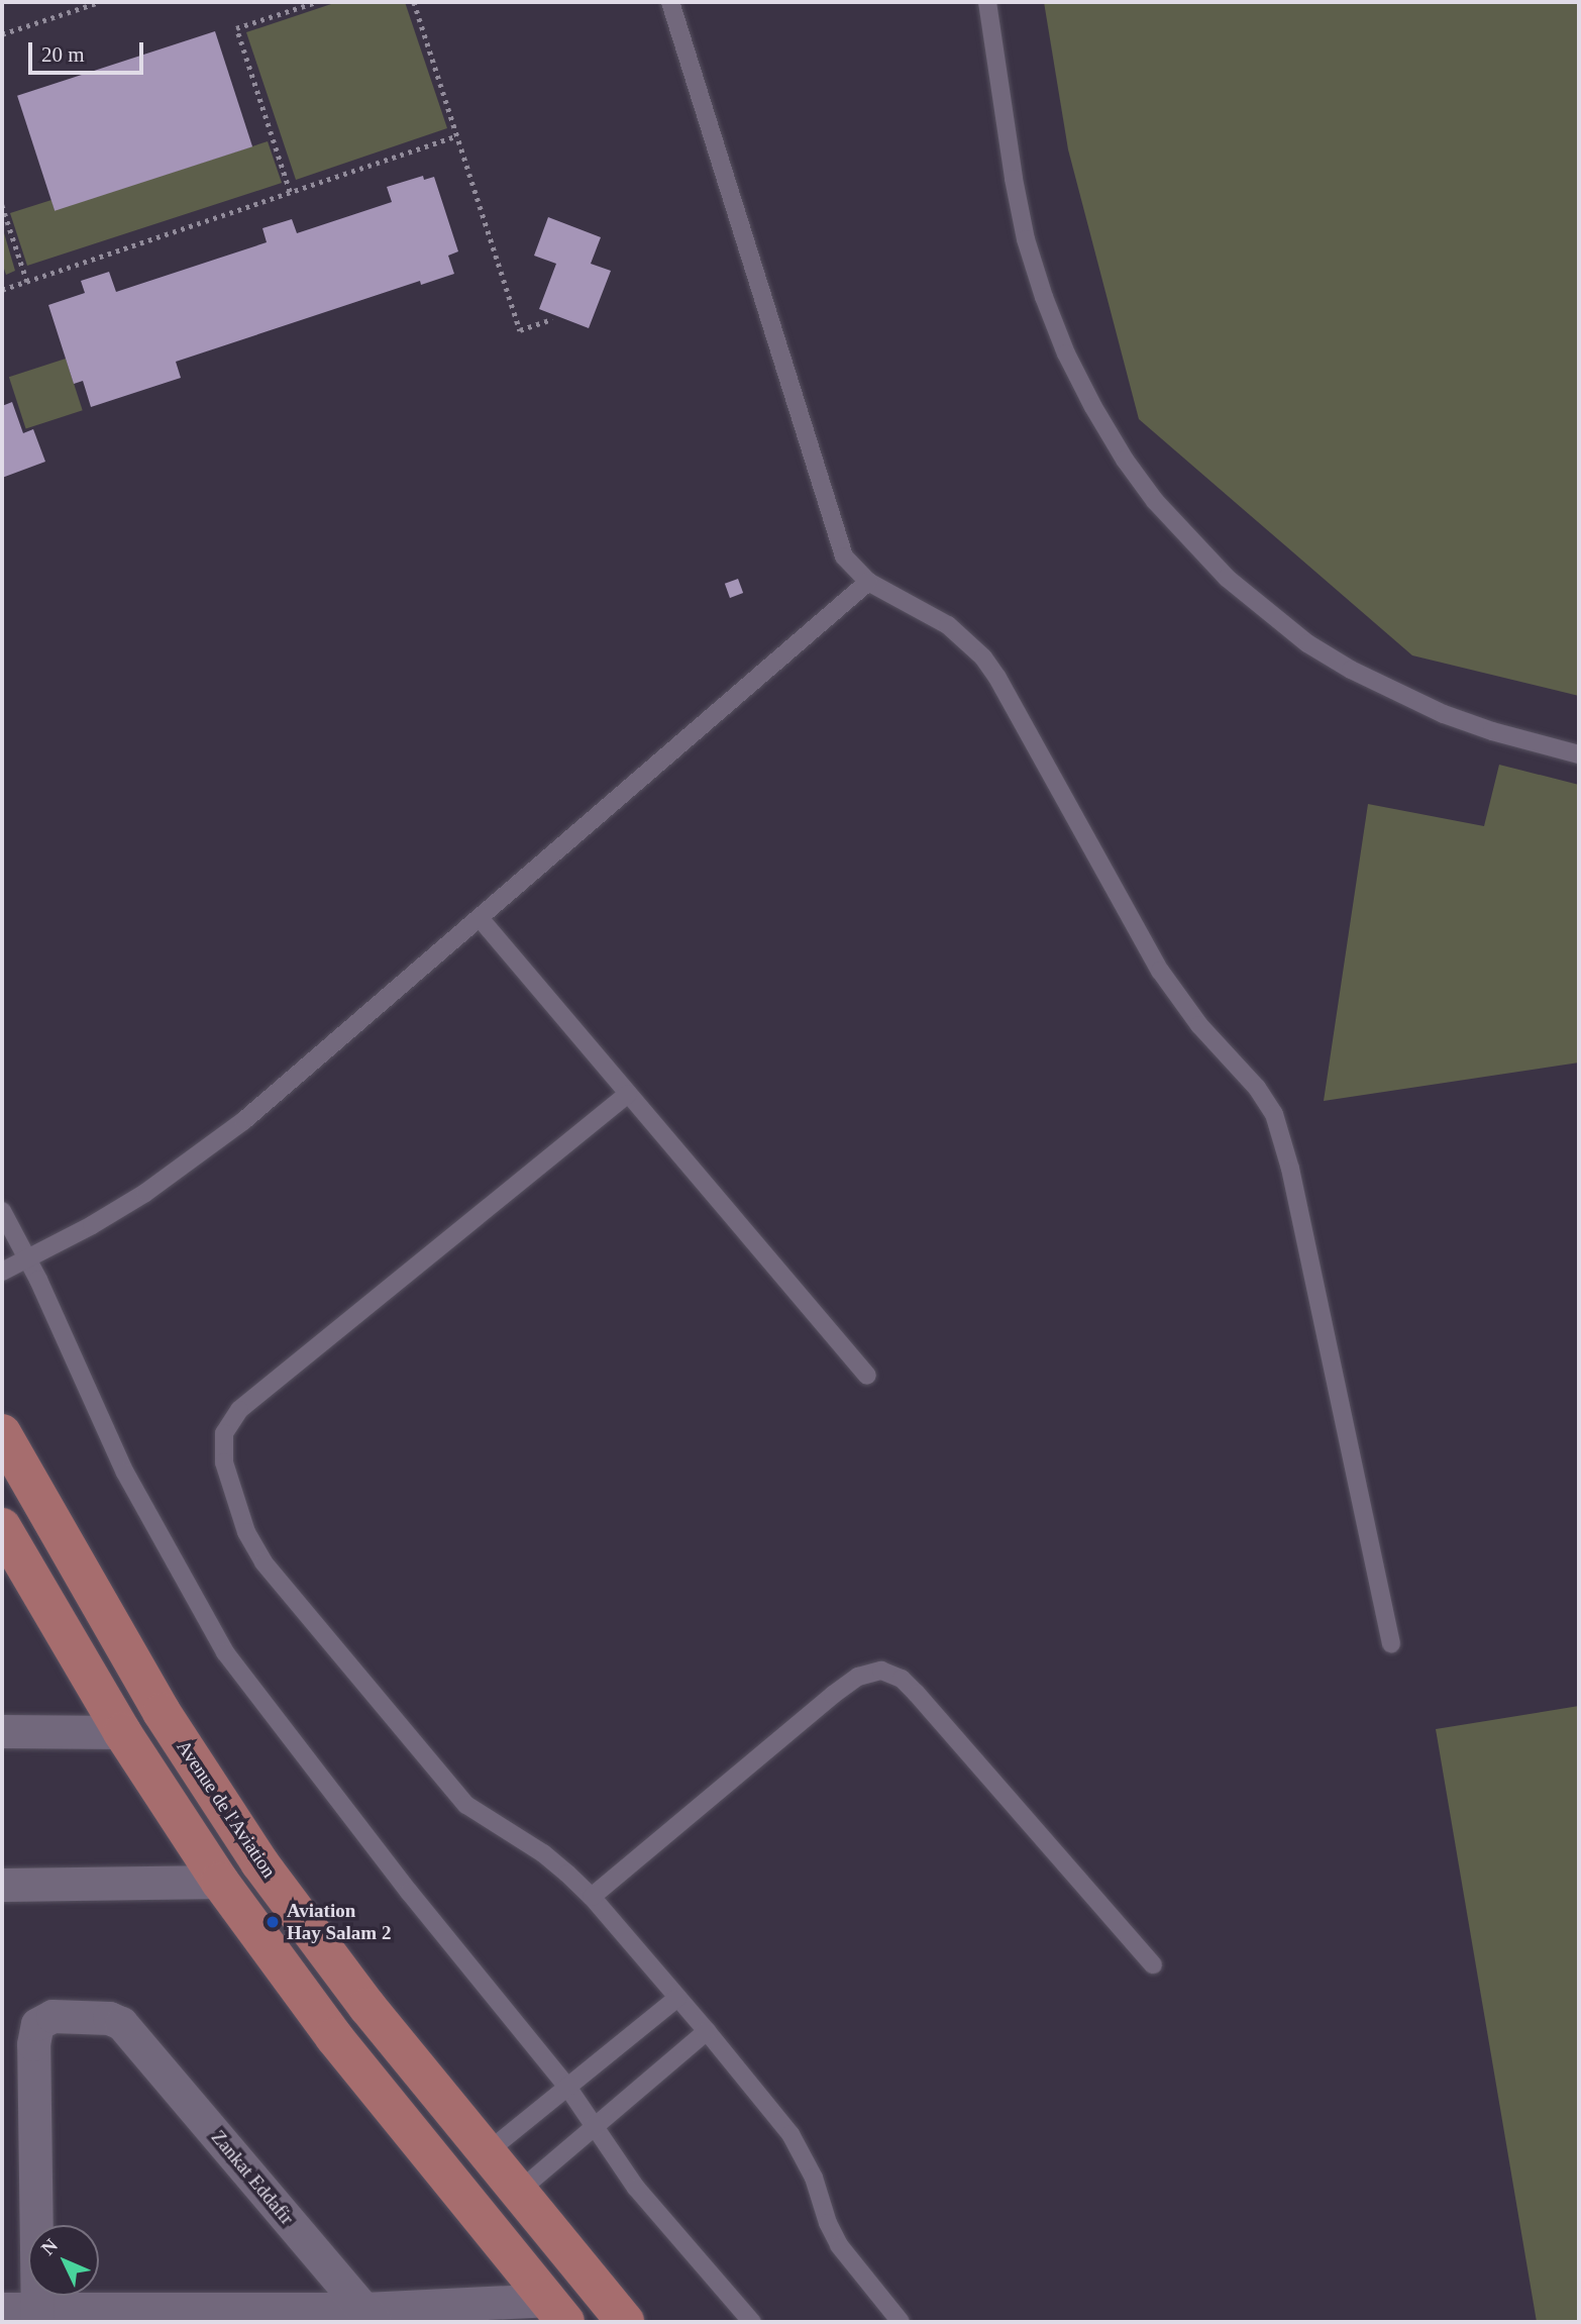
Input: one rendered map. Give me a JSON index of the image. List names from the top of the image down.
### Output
{
  "streets": {
    "main road": ["Avenue de l'Aviation"],
    "street": ["Zankat Eddafir"]
  },
  "places": ["Aviation Hay Salam 2"],
  "scale_bar": "20 m",
  "north": "top left"
}
